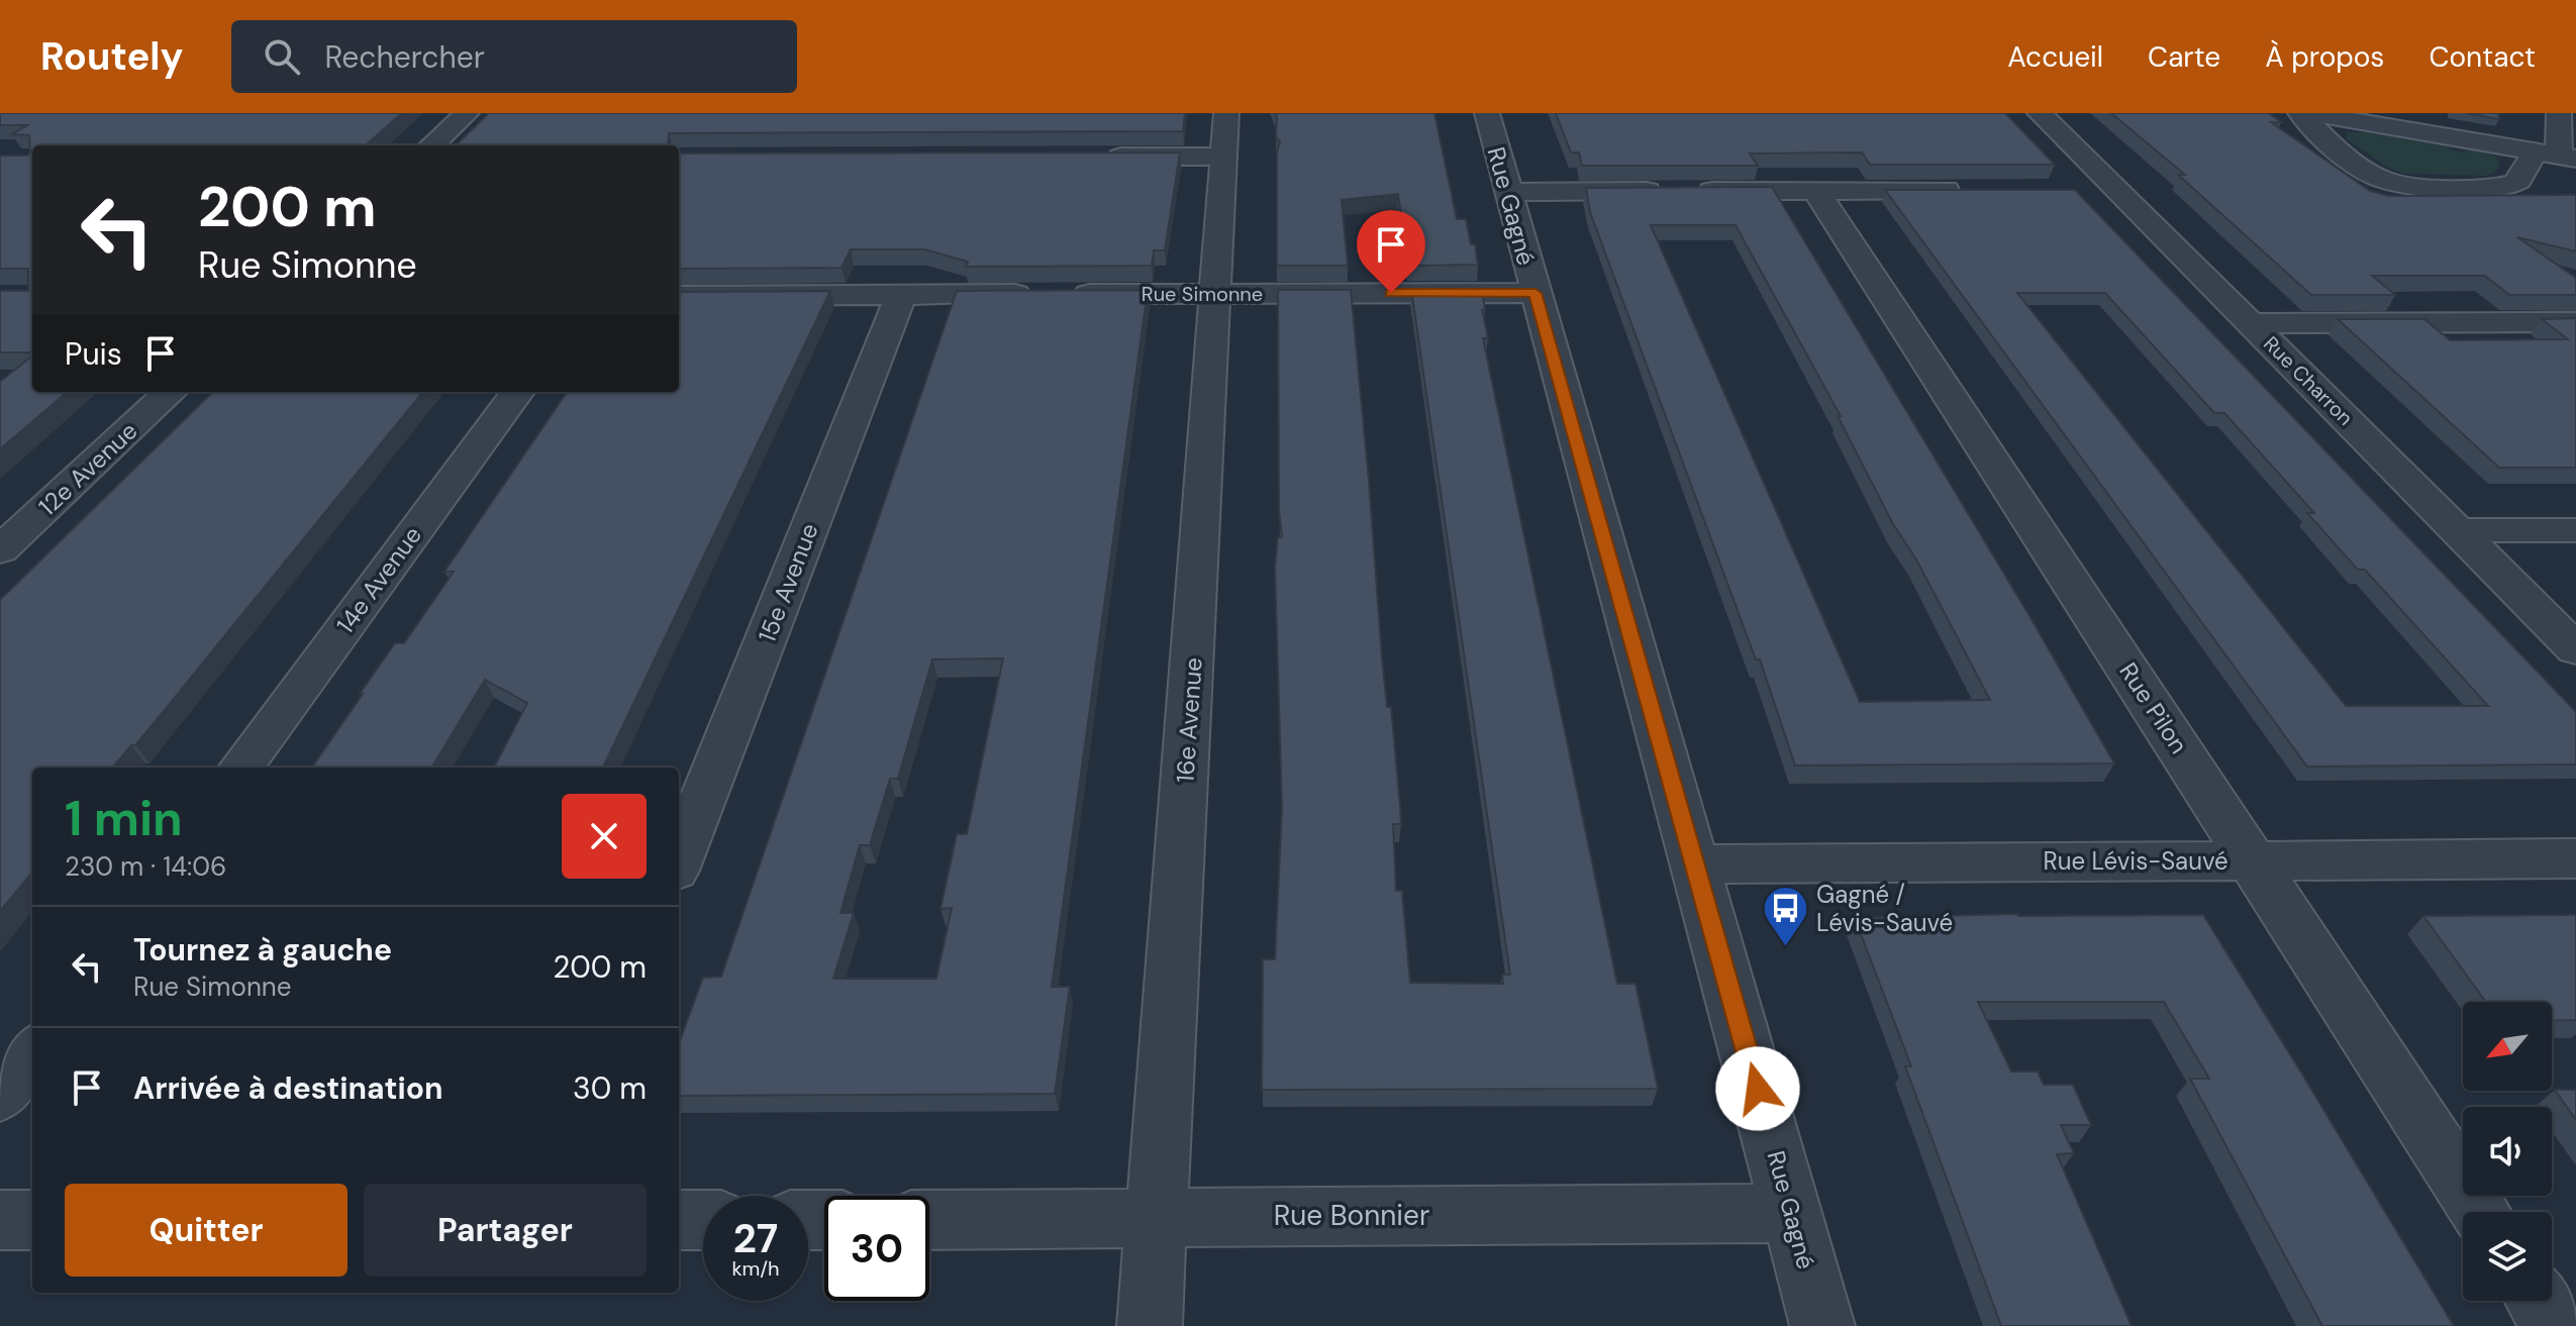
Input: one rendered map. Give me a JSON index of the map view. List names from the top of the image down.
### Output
{
  "streets": {
    "street": [
      "Rue Gagné",
      "Rue Simonne",
      "Rue Charron",
      "12e Avenue",
      "14e Avenue",
      "15e Avenue",
      "Rue Pilon",
      "16e Avenue",
      "Rue Lévis-Sauvé",
      "Rue Bonnier"
    ]
  },
  "crossings": [
    ["Rue Gagné", "Rue Simonne"],
    ["Rue Gagné", "Rue Lévis-Sauvé"],
    ["Rue Gagné", "Rue Bonnier"],
    ["Rue Simonne", "15e Avenue"],
    ["Rue Simonne", "16e Avenue"],
    ["Rue Pilon", "Rue Lévis-Sauvé"],
    ["16e Avenue", "Rue Bonnier"]
  ],
  "places": {
    "bus stop": ["Gagné / Lévis-Sauvé"]
  },
  "north": "bottom left",
  "page": {
    "header": "Routely",
    "search": "Rechercher",
    "nav": [
      "Accueil",
      "Carte",
      "À propos",
      "Contact"
    ],
    "turn": ["200 m", "Rue Simonne"],
    "then": "Puis",
    "heading": ["1 min", "230 m · 14:06"],
    "list": [
      {
        "name": "Tournez à gauche",
        "note": "Rue Simonne",
        "value": "200 m"
      },
      {
        "name": "Arrivée à destination",
        "value": "30 m"
      }
    ],
    "buttons": ["Quitter", "Partager"],
    "speed": "27 km/h",
    "limit": "30"
  }
}
